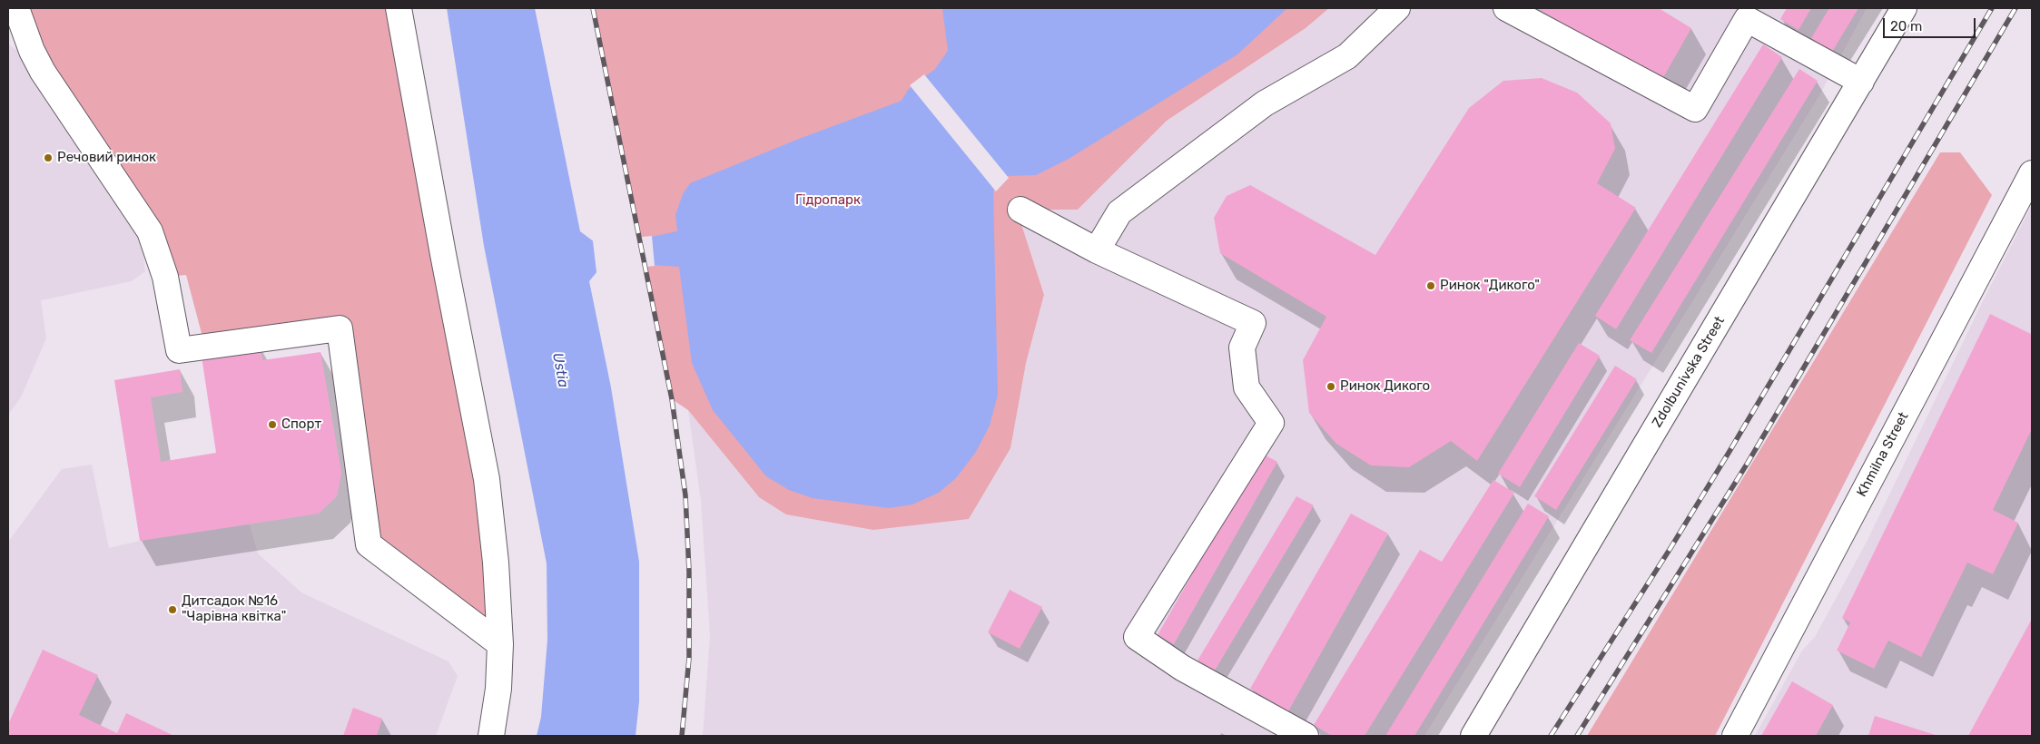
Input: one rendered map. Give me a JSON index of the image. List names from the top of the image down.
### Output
{
  "streets": {
    "street": ["Zdolbunivska Street", "Khmilna Street"]
  },
  "water": ["Ustia"],
  "parks": ["Гідропарк"],
  "places": [
    "Речовий ринок",
    "Ринок \"Дикого\"",
    "Ринок Дикого",
    "Спорт",
    "Дитсадок №16 \"Чарівна квітка\""
  ],
  "scale_bar": "20 m"
}
